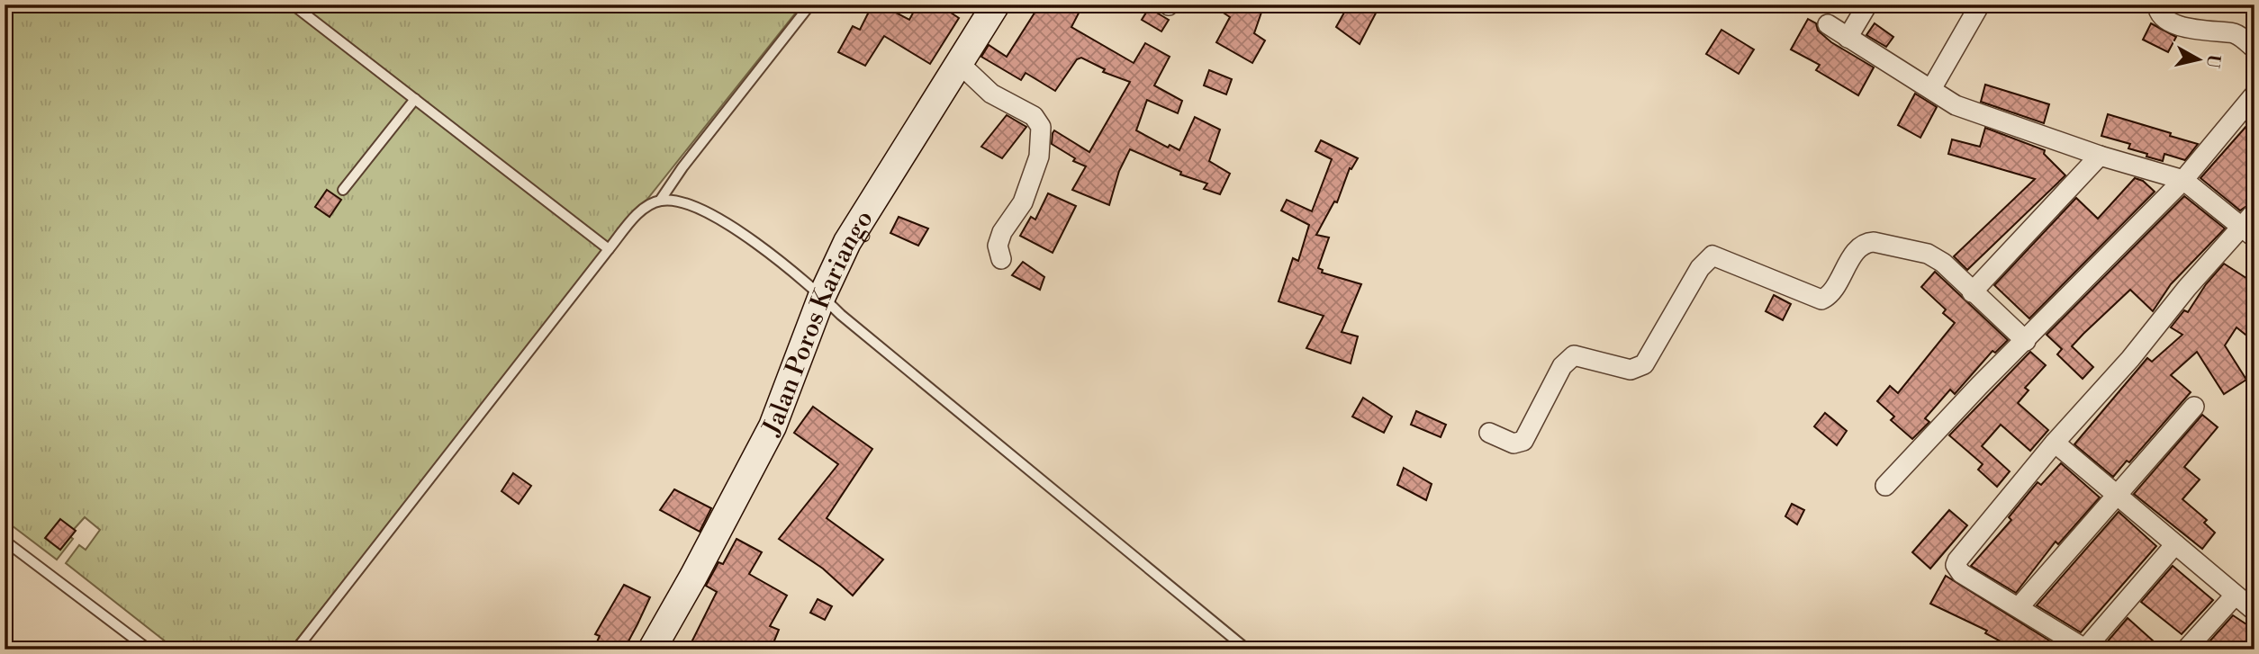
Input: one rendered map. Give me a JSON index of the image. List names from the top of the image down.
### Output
{
  "streets": {
    "main road": ["Jalan Poros Kariango"]
  },
  "north": "right"
}
